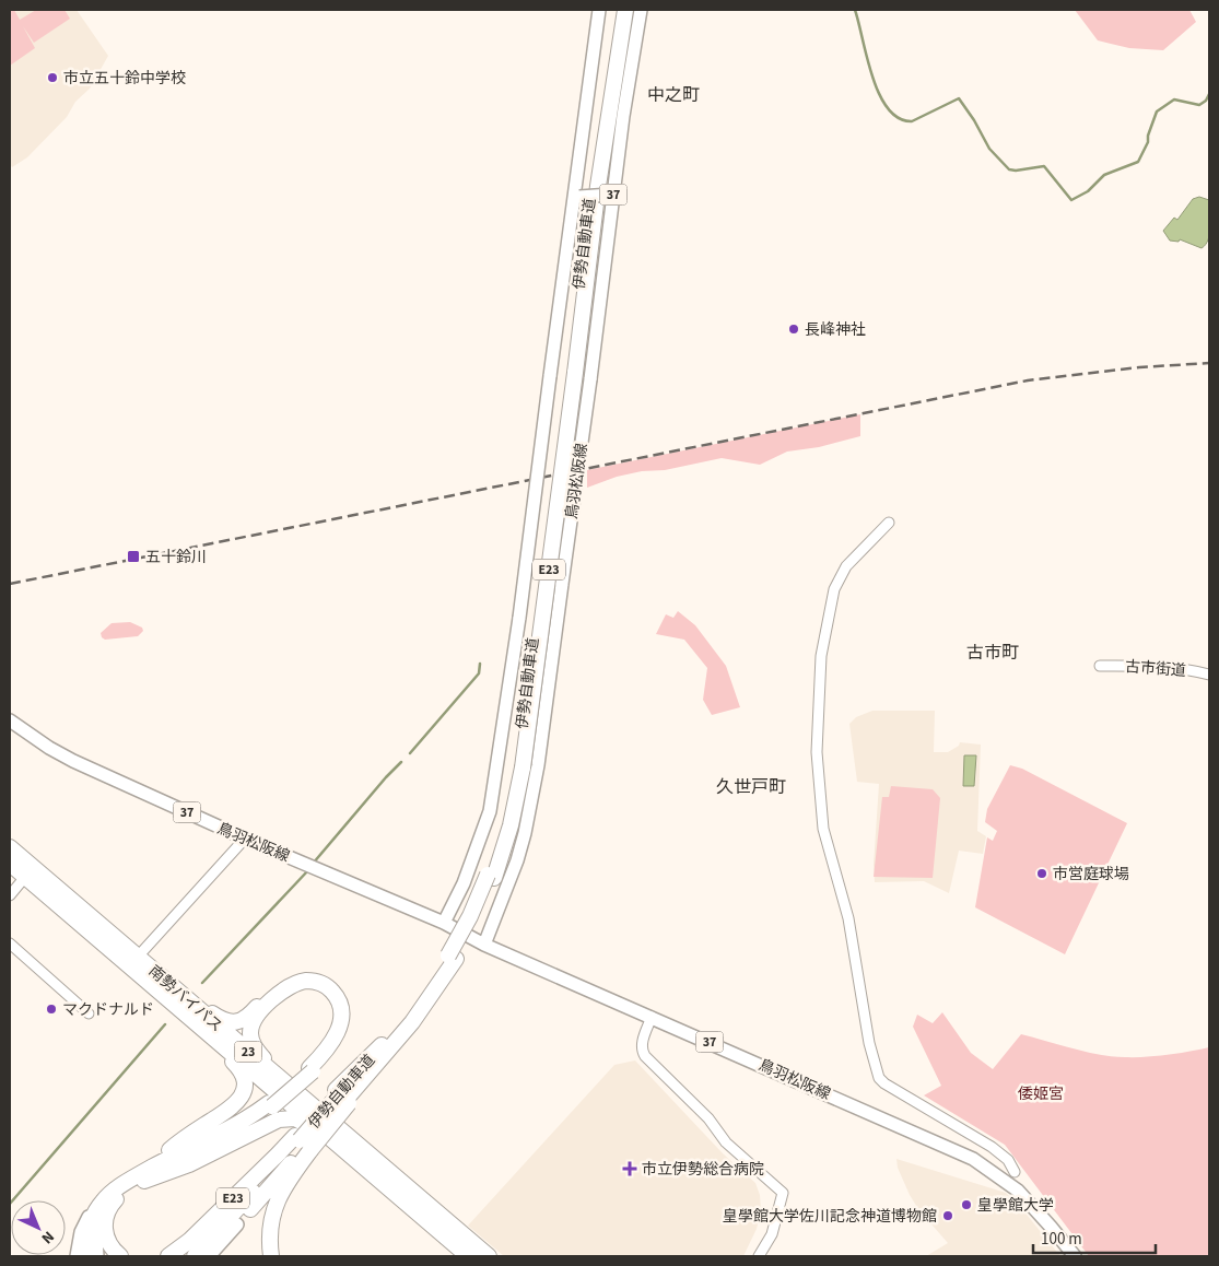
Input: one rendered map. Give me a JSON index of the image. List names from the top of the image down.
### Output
{
  "streets": {
    "highway": [
      "伊勢自動車道",
      "E23",
      "南勢バイパス",
      "23"
    ],
    "main road": ["37", "鳥羽松阪線"],
    "street": ["古市街道"]
  },
  "crossings": [
    ["伊勢自動車道", "E23"]
  ],
  "districts": ["中之町", "古市町", "久世戸町"],
  "parks": ["倭姬宮"],
  "places": {
    "other": [
      "市立五十鈴中学校",
      "長峰神社",
      "市営庭球場",
      "マクドナルド",
      "皇學館大学",
      "皇學館大学佐川記念神道博物館"
    ],
    "transit": ["五十鈴川"],
    "health": ["市立伊勢総合病院"]
  },
  "scale_bar": "100 m",
  "north": "bottom right"
}
